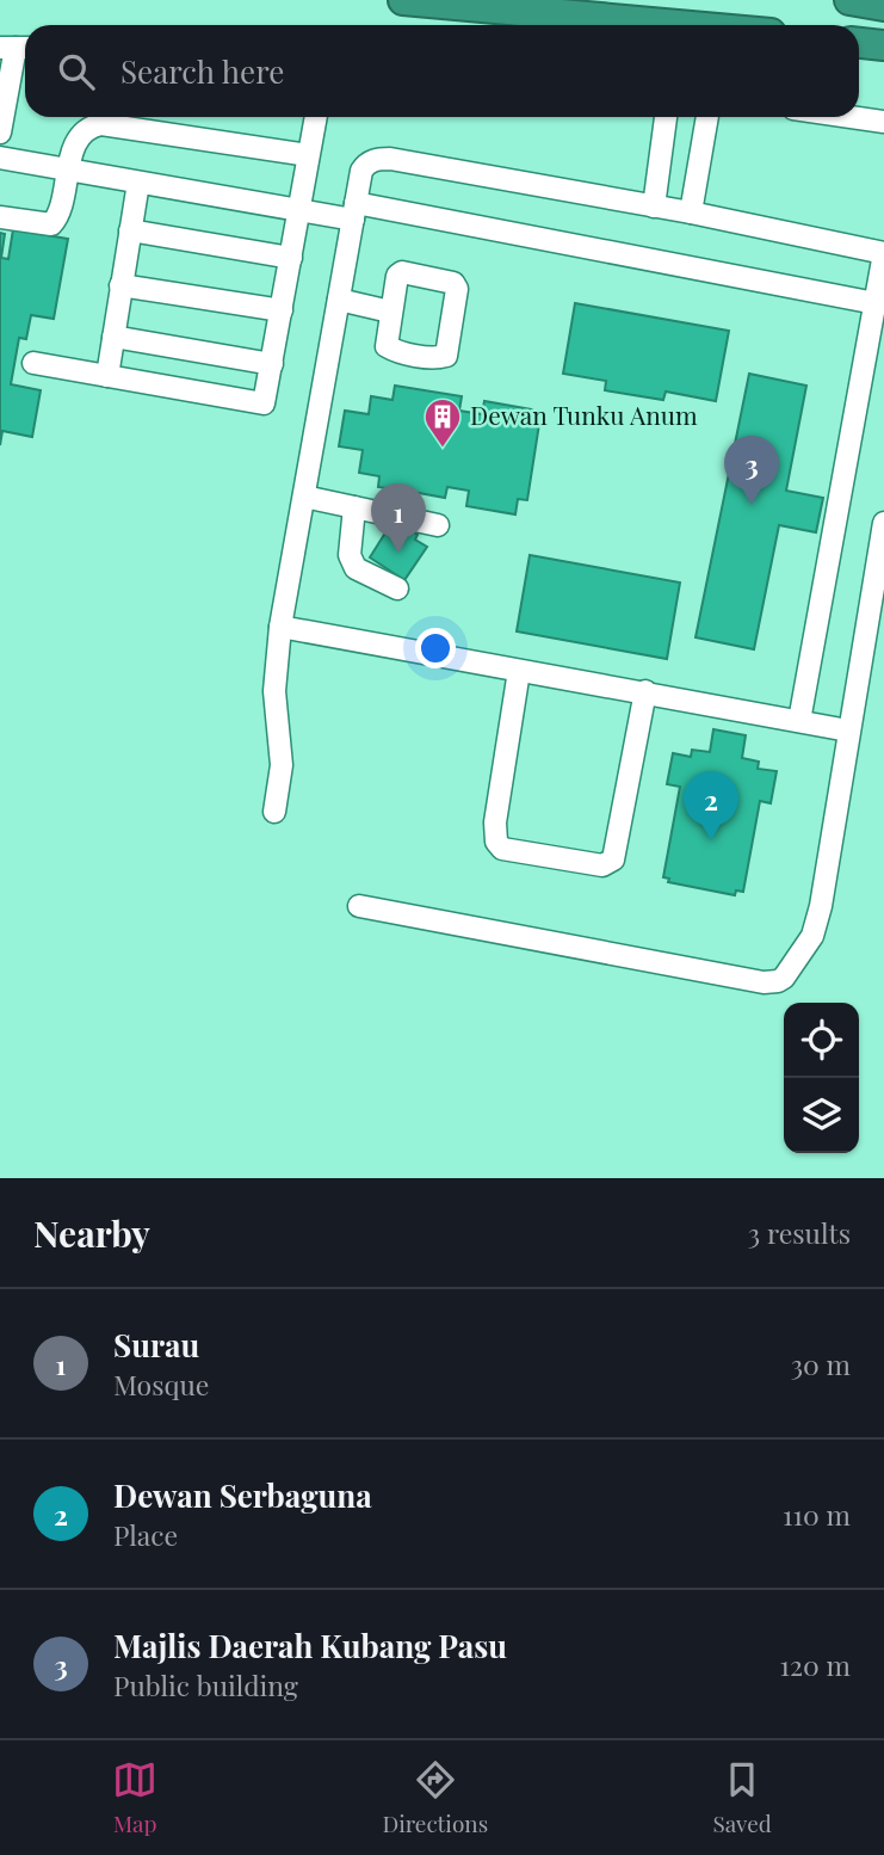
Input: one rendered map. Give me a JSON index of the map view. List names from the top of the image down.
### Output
{
  "places": {
    "building": ["Dewan Tunku Anum"]
  },
  "page": {
    "search": "Search here",
    "pins": ["3", "1", "2"],
    "heading": ["Nearby", "3 results"],
    "list": [
      {
        "mark": "1",
        "name": "Surau",
        "note": "Mosque",
        "value": "30 m"
      },
      {
        "mark": "2",
        "name": "Dewan Serbaguna",
        "note": "Place",
        "value": "110 m"
      },
      {
        "mark": "3",
        "name": "Majlis Daerah Kubang Pasu",
        "note": "Public building",
        "value": "120 m"
      }
    ],
    "nav": ["Map", "Directions", "Saved"]
  }
}
